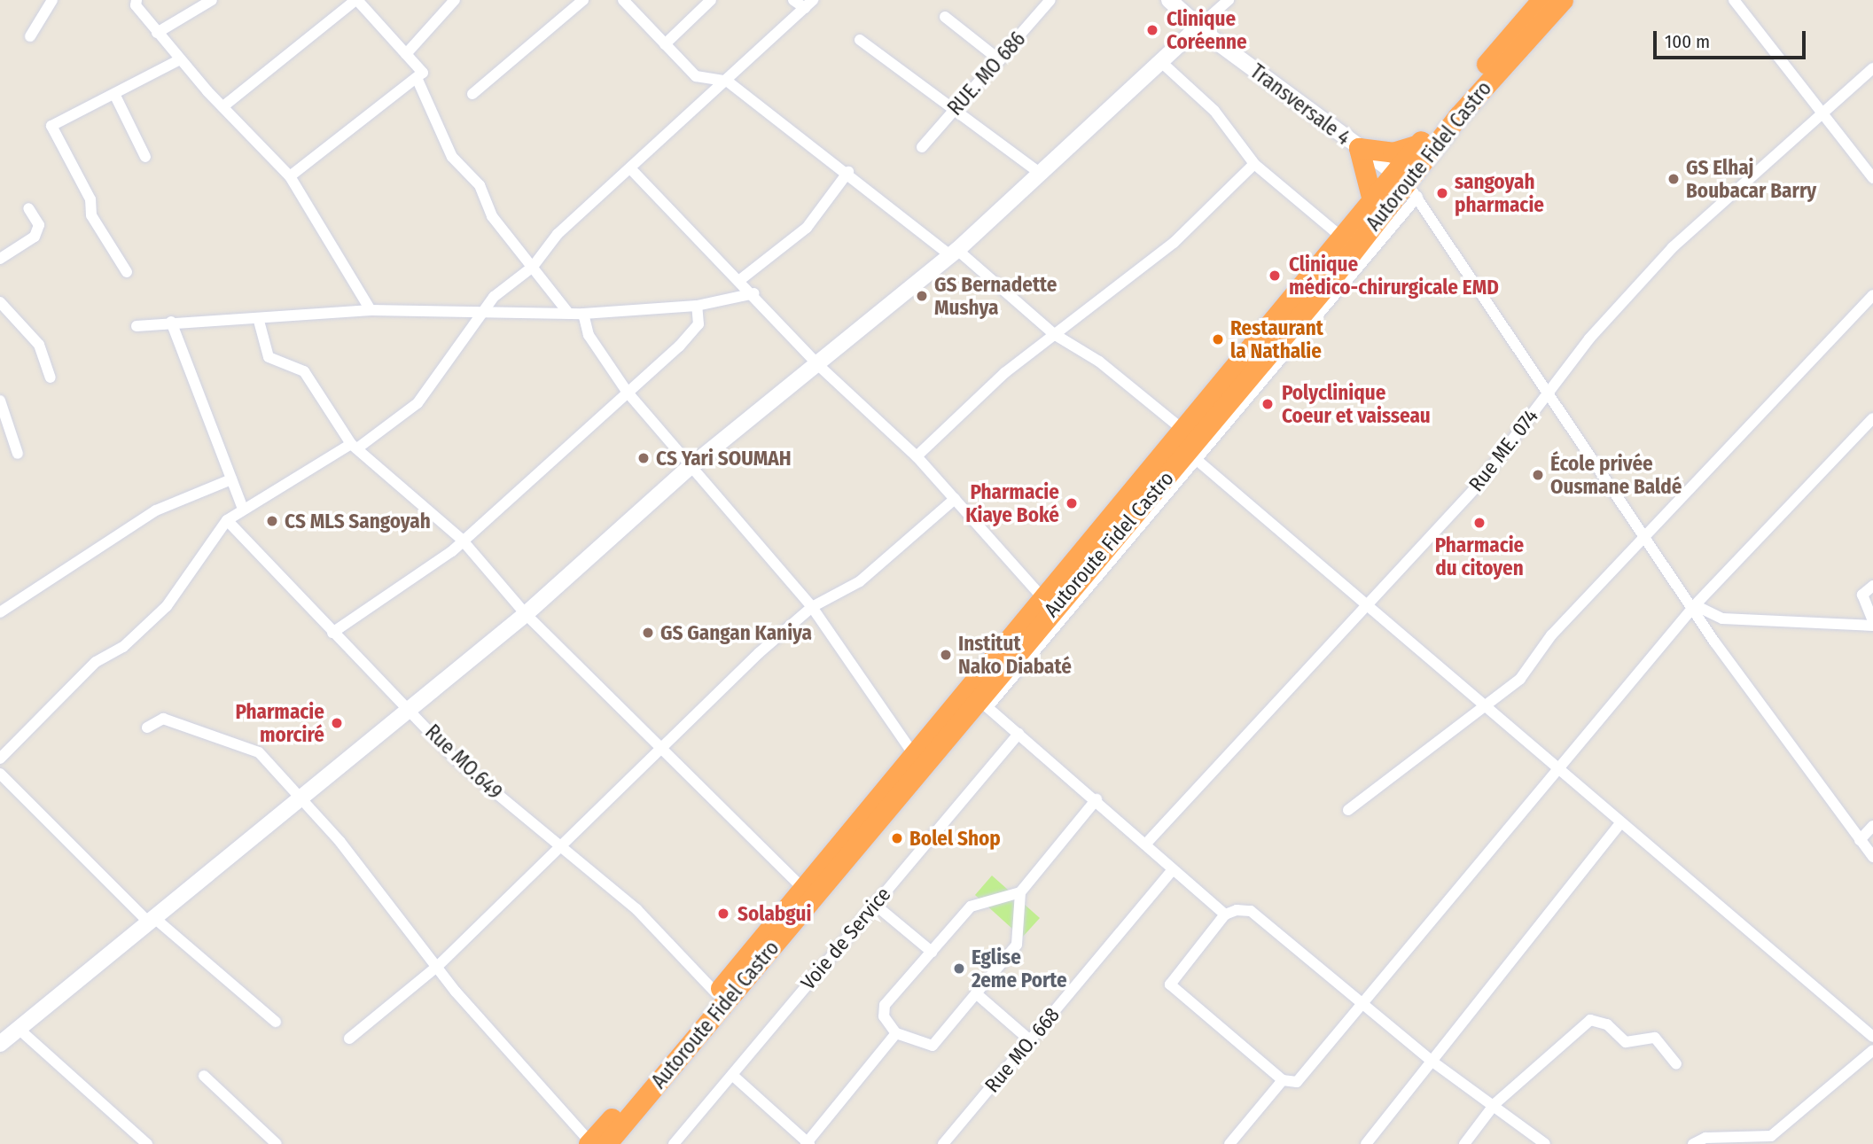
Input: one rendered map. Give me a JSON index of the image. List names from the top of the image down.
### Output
{
  "streets": {
    "highway": ["Autoroute Fidel Castro"],
    "street": [
      "RUE. MO 686",
      "Transversale 4",
      "Rue ME. 074",
      "Rue MO.649",
      "Voie de Service",
      "Rue MO. 668"
    ]
  },
  "crossings": [
    ["Transversale 4", "Autoroute Fidel Castro"],
    ["Autoroute Fidel Castro", "Rue MO.649"]
  ],
  "places": [
    "Clinique Coréenne",
    "GS Elhaj Boubacar Barry",
    "sangoyah pharmacie",
    "Clinique médico-chirurgicale EMD",
    "GS Bernadette Mushya",
    "Restaurant la Nathalie",
    "Polyclinique Coeur et vaisseau",
    "CS Yari SOUMAH",
    "École privée Ousmane Baldé",
    "Pharmacie Kiaye Boké",
    "CS MLS Sangoyah",
    "Pharmacie du citoyen",
    "GS Gangan Kaniya",
    "Institut Nako Diabaté",
    "Pharmacie morciré",
    "Bolel Shop",
    "Solabgui",
    "Eglise 2eme Porte"
  ],
  "scale_bar": "100 m"
}
